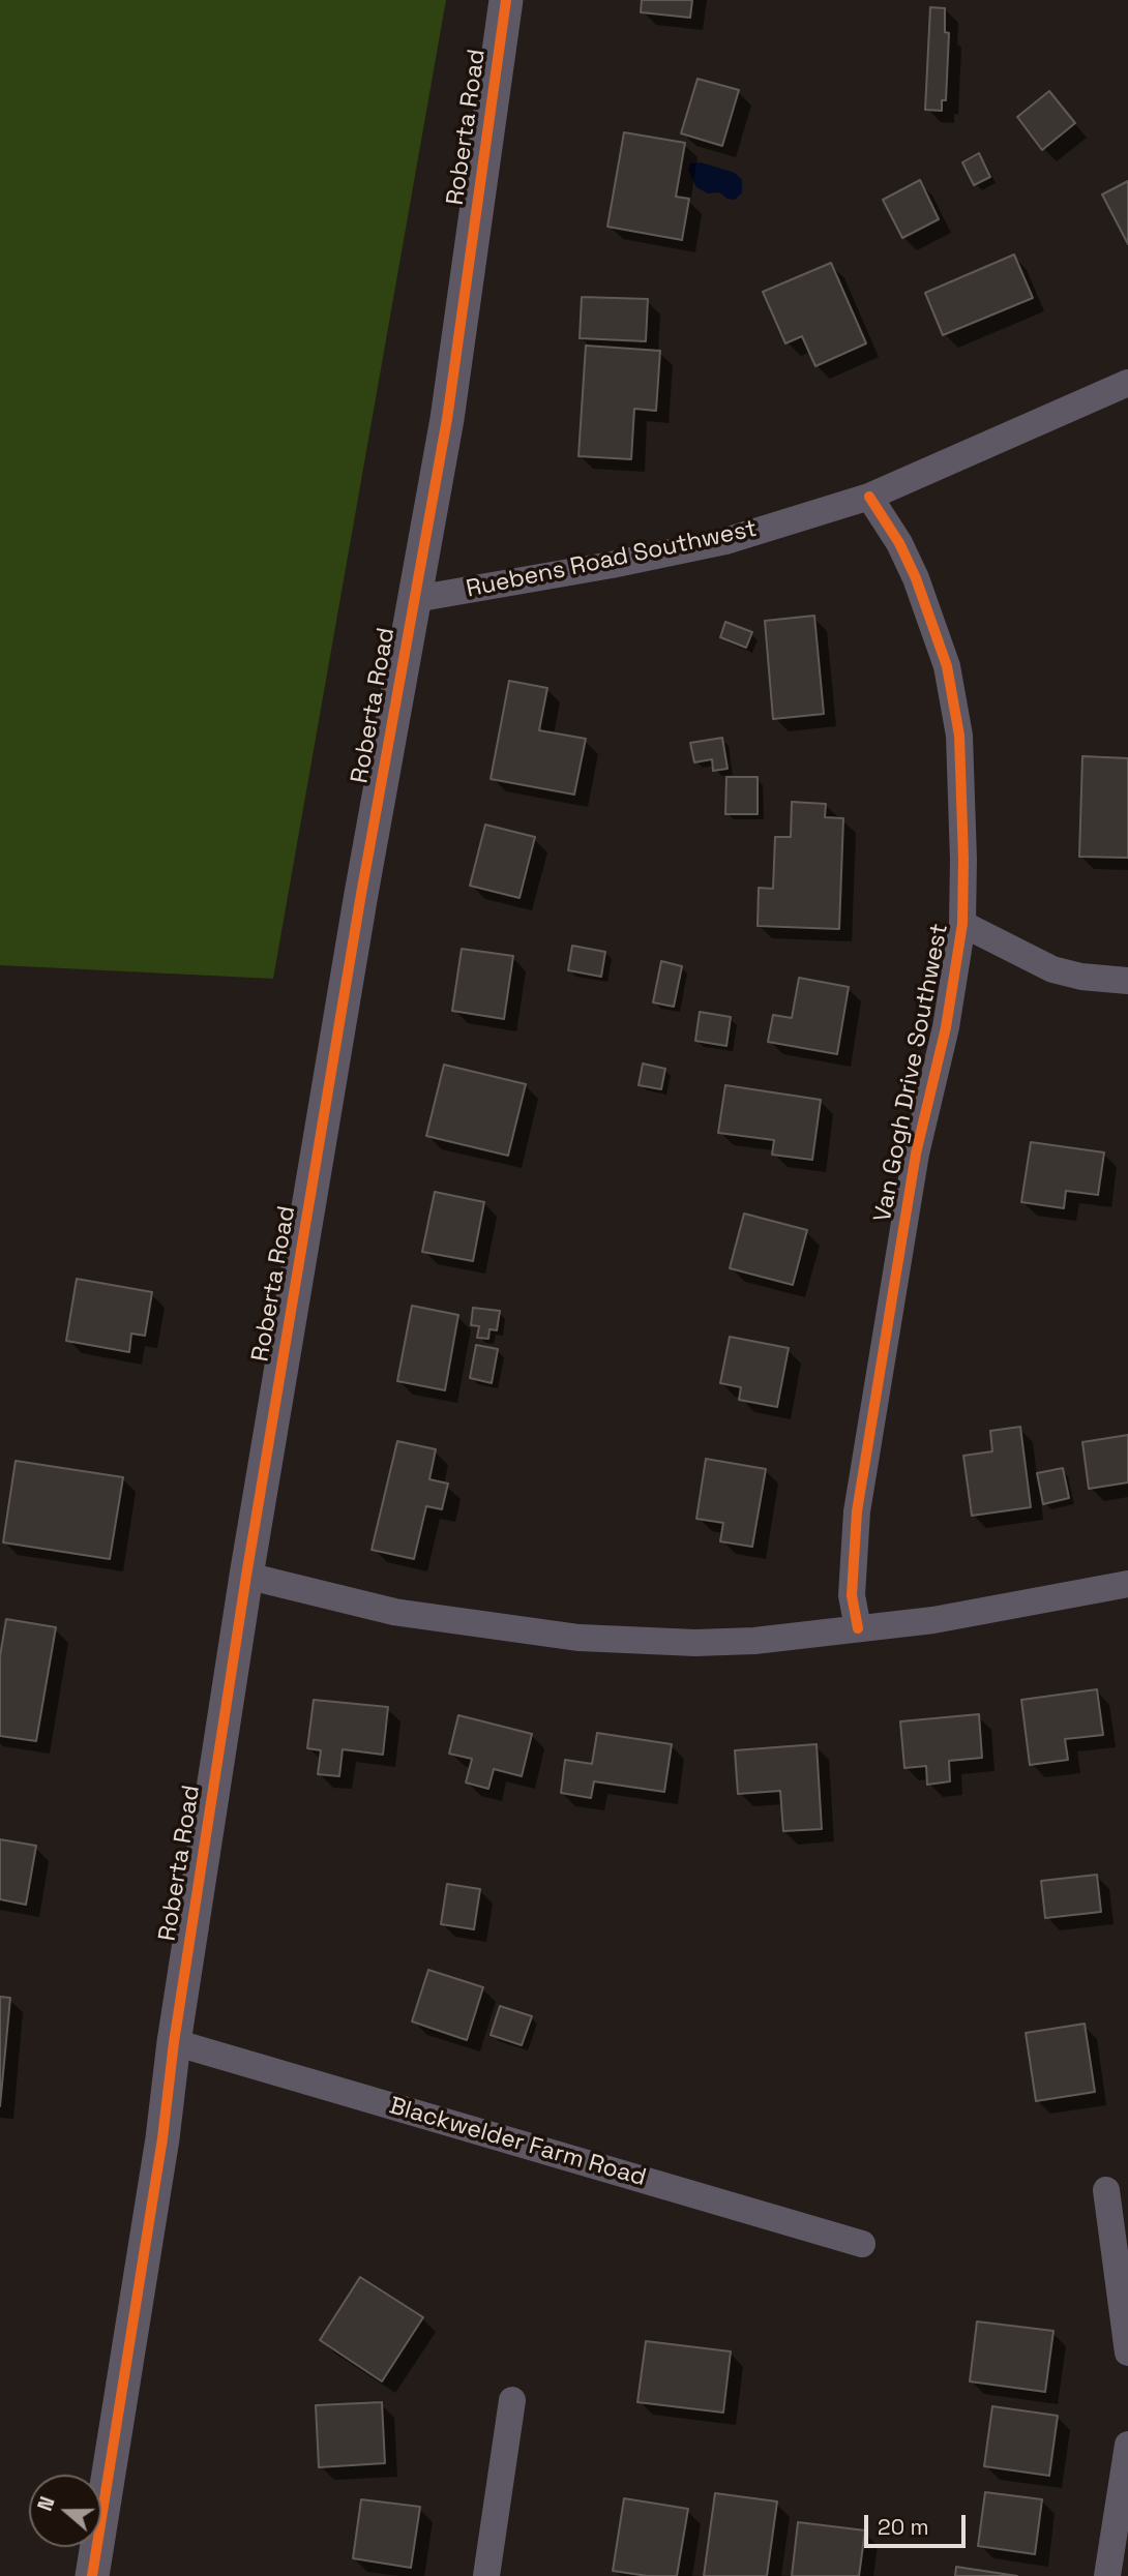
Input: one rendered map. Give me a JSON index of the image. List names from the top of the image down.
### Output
{
  "streets": {
    "street": [
      "Roberta Road",
      "Ruebens Road Southwest",
      "Van Gogh Drive Southwest",
      "Blackwelder Farm Road"
    ]
  },
  "crossings": [
    ["Roberta Road", "Ruebens Road Southwest"],
    ["Roberta Road", "Blackwelder Farm Road"],
    ["Ruebens Road Southwest", "Van Gogh Drive Southwest"]
  ],
  "scale_bar": "20 m",
  "north": "left"
}
